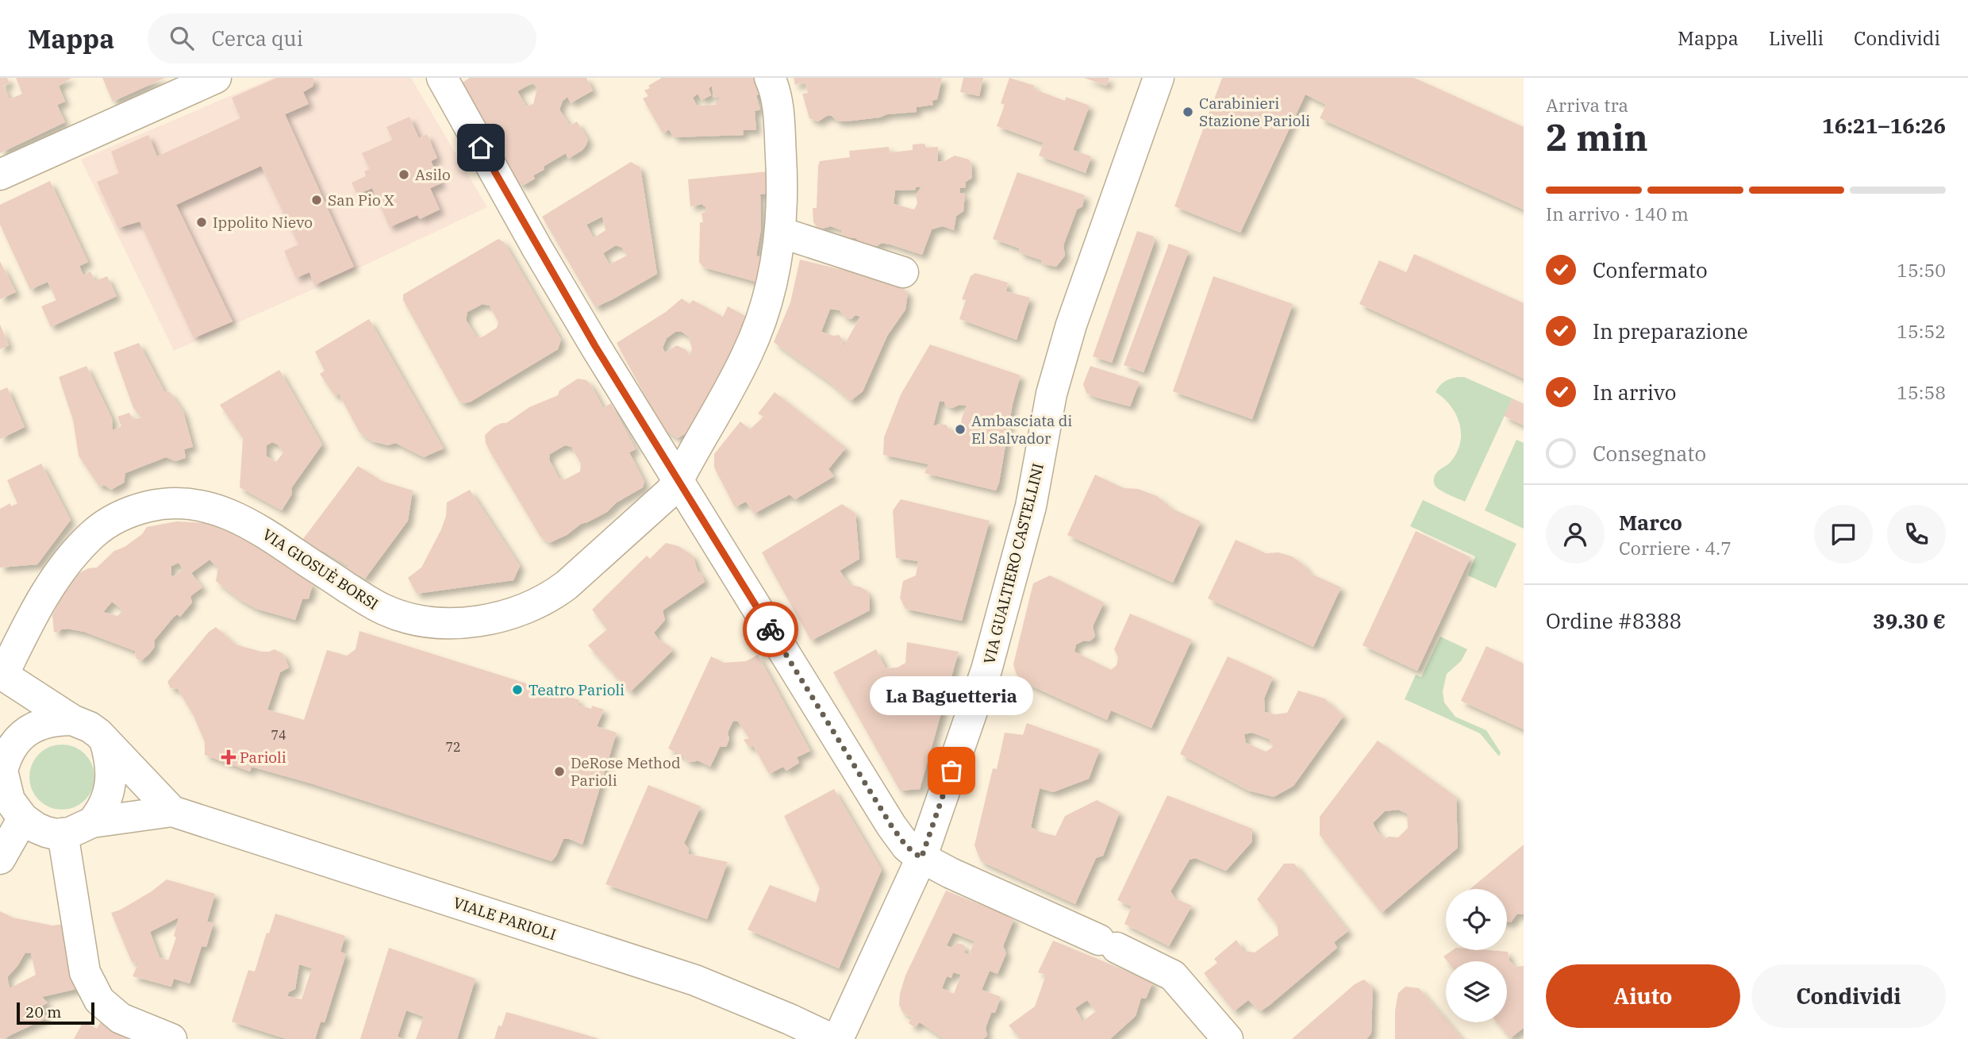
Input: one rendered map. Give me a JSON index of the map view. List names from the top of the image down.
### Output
{
  "streets": {
    "street": ["VIA GUALTIERO CASTELLINI", "VIA GIOSUÈ BORSI", "VIALE PARIOLI"]
  },
  "places": {
    "other": [
      "Carabinieri Stazione Parioli",
      "Asilo",
      "San Pio X",
      "Ippolito Nievo",
      "Ambasciata di El Salvador",
      "Teatro Parioli",
      "La Baguetteria",
      "DeRose Method Parioli"
    ],
    "health": ["Parioli"]
  },
  "house_numbers": ["74", "72"],
  "scale_bar": "20 m",
  "page": {
    "header": "Mappa",
    "search": "Cerca qui",
    "nav": ["Mappa", "Livelli", "Condividi"],
    "heading": ["2 min", "Arriva tra", "16:21–16:26"],
    "panel": [
      "Marco",
      "Corriere · 4.7",
      "Ordine #8388",
      "39.30 €"
    ],
    "bar": "In arrivo · 140 m",
    "list": [
      ["Confermato", "15:50"],
      ["In preparazione", "15:52"],
      ["In arrivo", "15:58"],
      "Consegnato"
    ],
    "bubble": "La Baguetteria",
    "buttons": ["Aiuto", "Condividi"],
    "scale": "20 m"
  }
}
